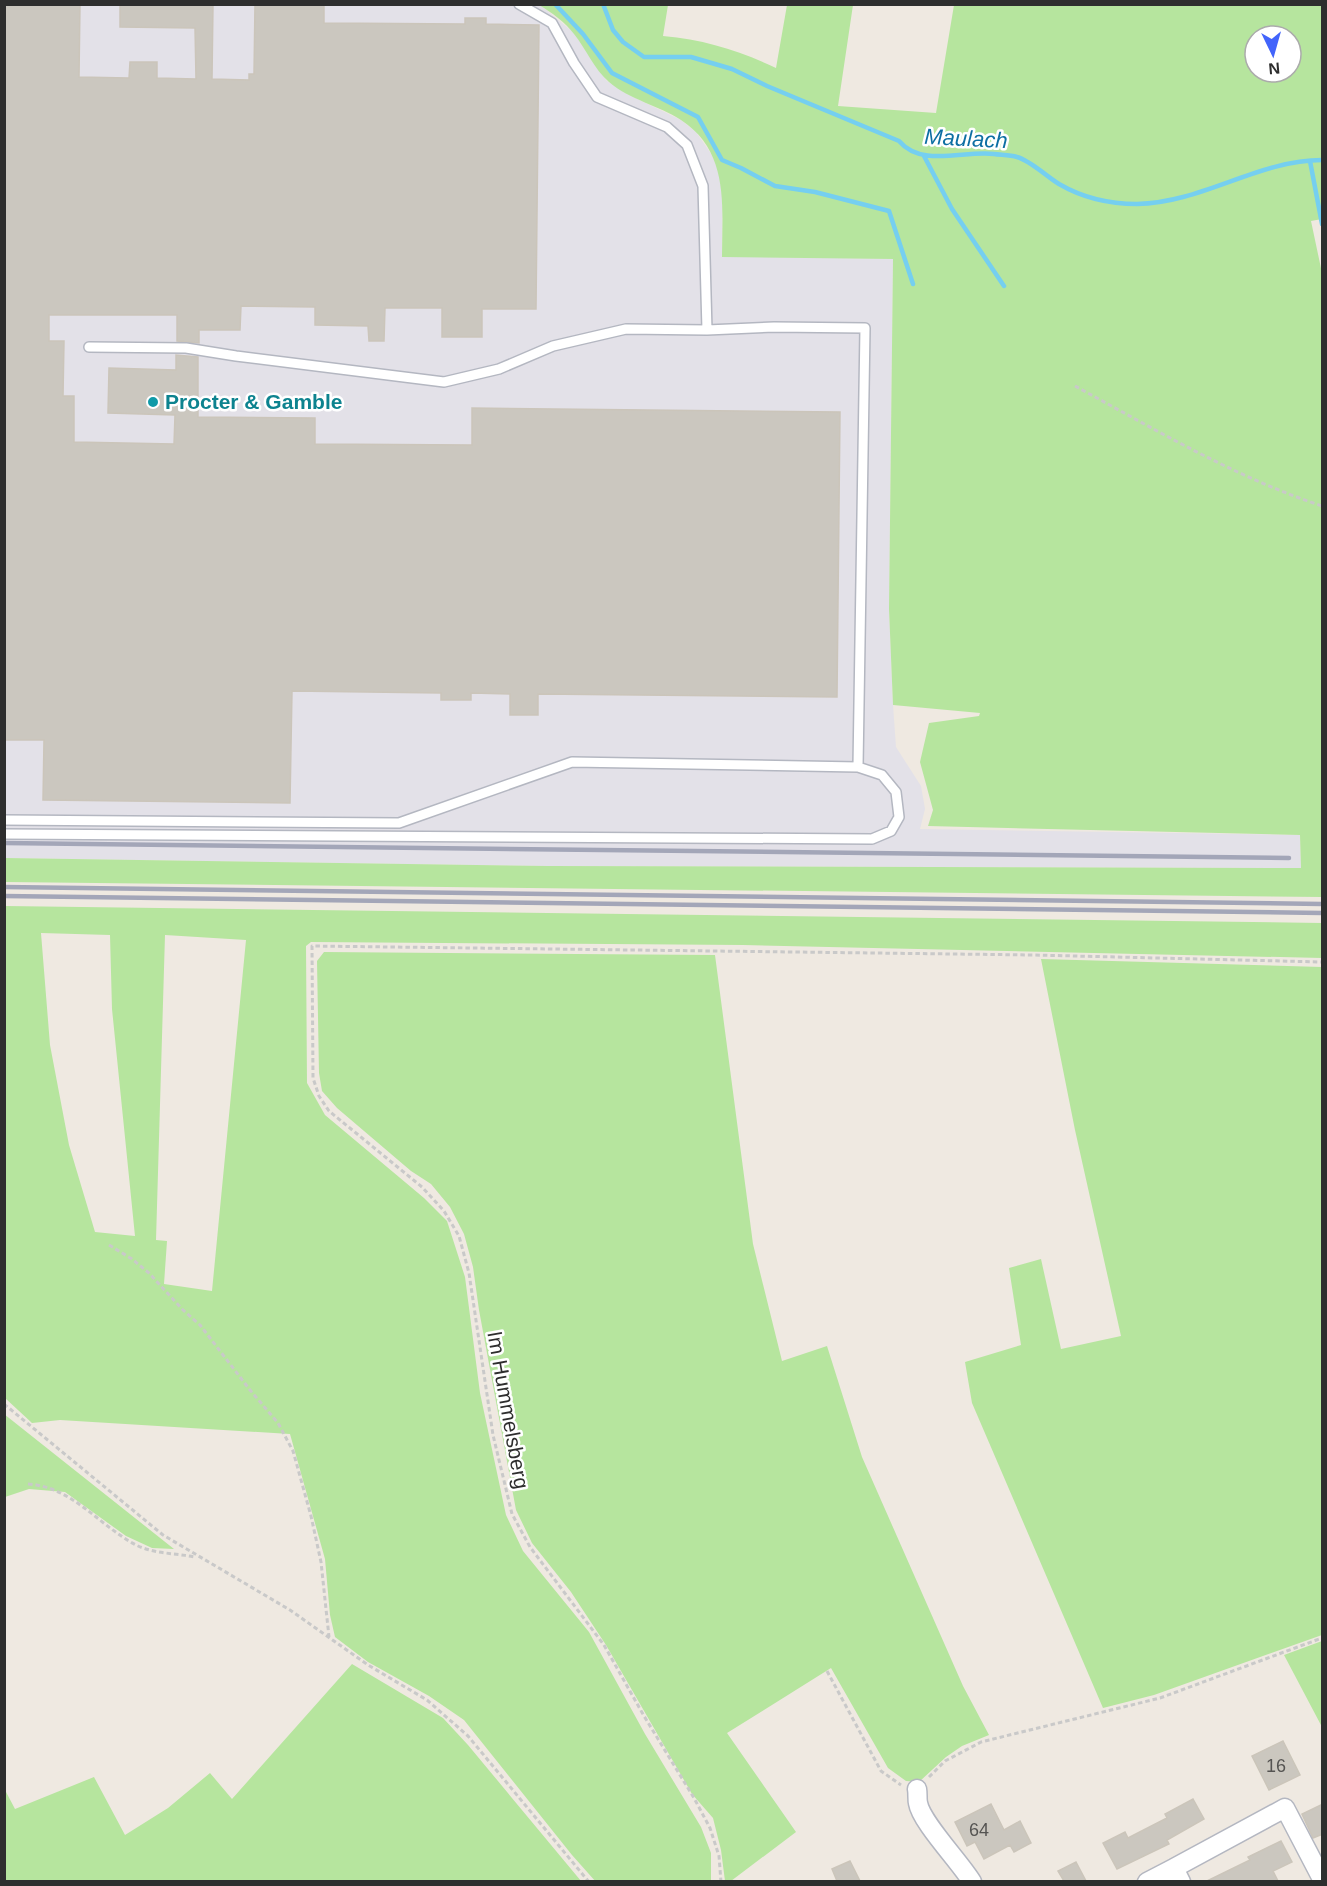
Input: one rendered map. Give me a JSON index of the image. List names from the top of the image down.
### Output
{
  "streets": {
    "path": ["Im Hummelsberg"]
  },
  "water": ["Maulach"],
  "places": ["Procter & Gamble"],
  "house_numbers": ["16", "64"],
  "north": "bottom"
}
